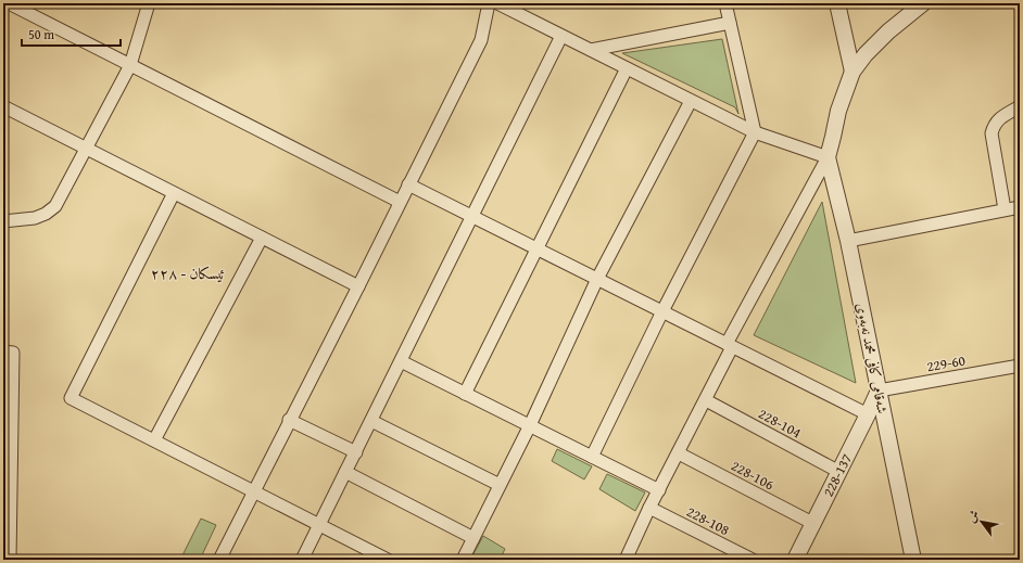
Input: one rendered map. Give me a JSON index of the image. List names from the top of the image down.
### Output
{
  "streets": {
    "street": [
      "شەقامی کافی محمد نەبەوی",
      "229-60",
      "228-104",
      "228-106",
      "228-137",
      "228-108"
    ]
  },
  "crossings": [
    ["شەقامی کافی محمد نەبەوی", "229-60"],
    ["شەقامی کافی محمد نەبەوی", "228-137"],
    ["229-60", "228-137"],
    ["228-104", "228-137"],
    ["228-106", "228-137"]
  ],
  "districts": ["ئیسکان - ٢٢٨"],
  "scale_bar": "50 m",
  "north": "top left"
}
